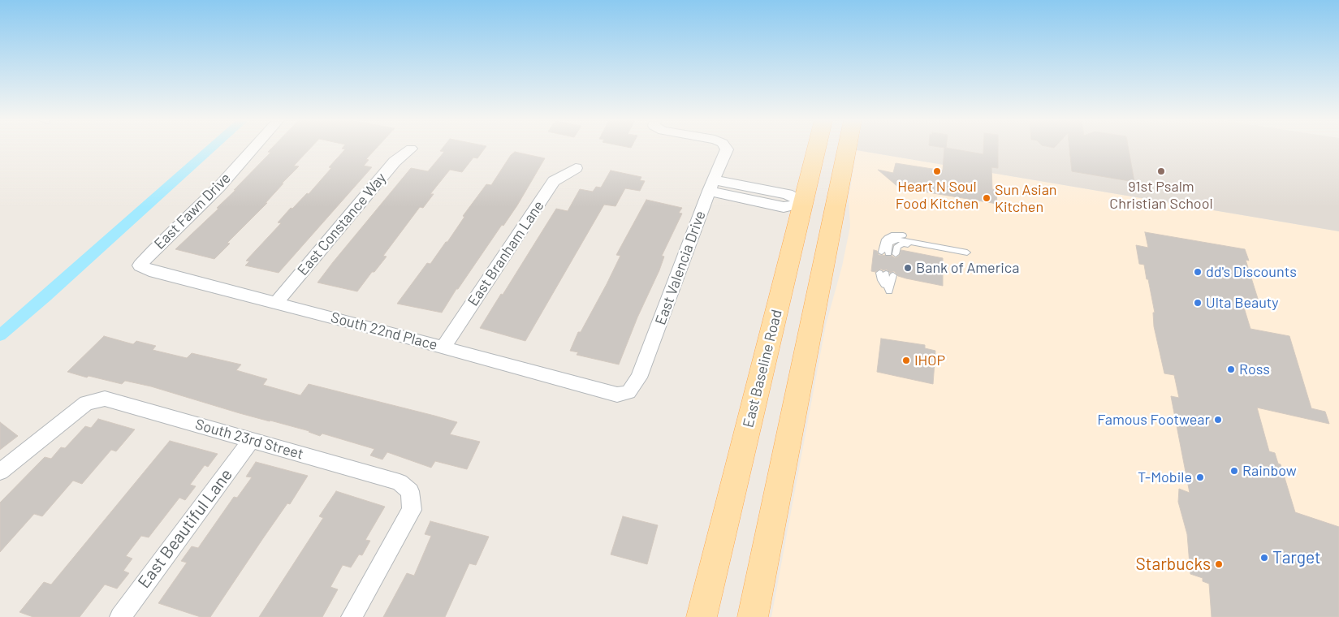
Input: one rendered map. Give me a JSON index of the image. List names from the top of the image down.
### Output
{
  "streets": {
    "main road": ["East Baseline Road"],
    "street": [
      "East Fawn Drive",
      "East Constance Way",
      "East Branham Lane",
      "East Valencia Drive",
      "South 22nd Place",
      "South 23rd Street",
      "East Beautiful Lane"
    ]
  },
  "crossings": [
    ["East Fawn Drive", "South 22nd Place"],
    ["East Constance Way", "South 22nd Place"],
    ["East Branham Lane", "South 22nd Place"],
    ["East Valencia Drive", "South 22nd Place"],
    ["South 23rd Street", "East Beautiful Lane"]
  ],
  "places": [
    "Heart N Soul Food Kitchen",
    "91st Psalm Christian School",
    "Sun Asian Kitchen",
    "Bank of America",
    "dd's Discounts",
    "Ulta Beauty",
    "IHOP",
    "Ross",
    "Famous Footwear",
    "Rainbow",
    "T-Mobile",
    "Target",
    "Starbucks"
  ]
}
